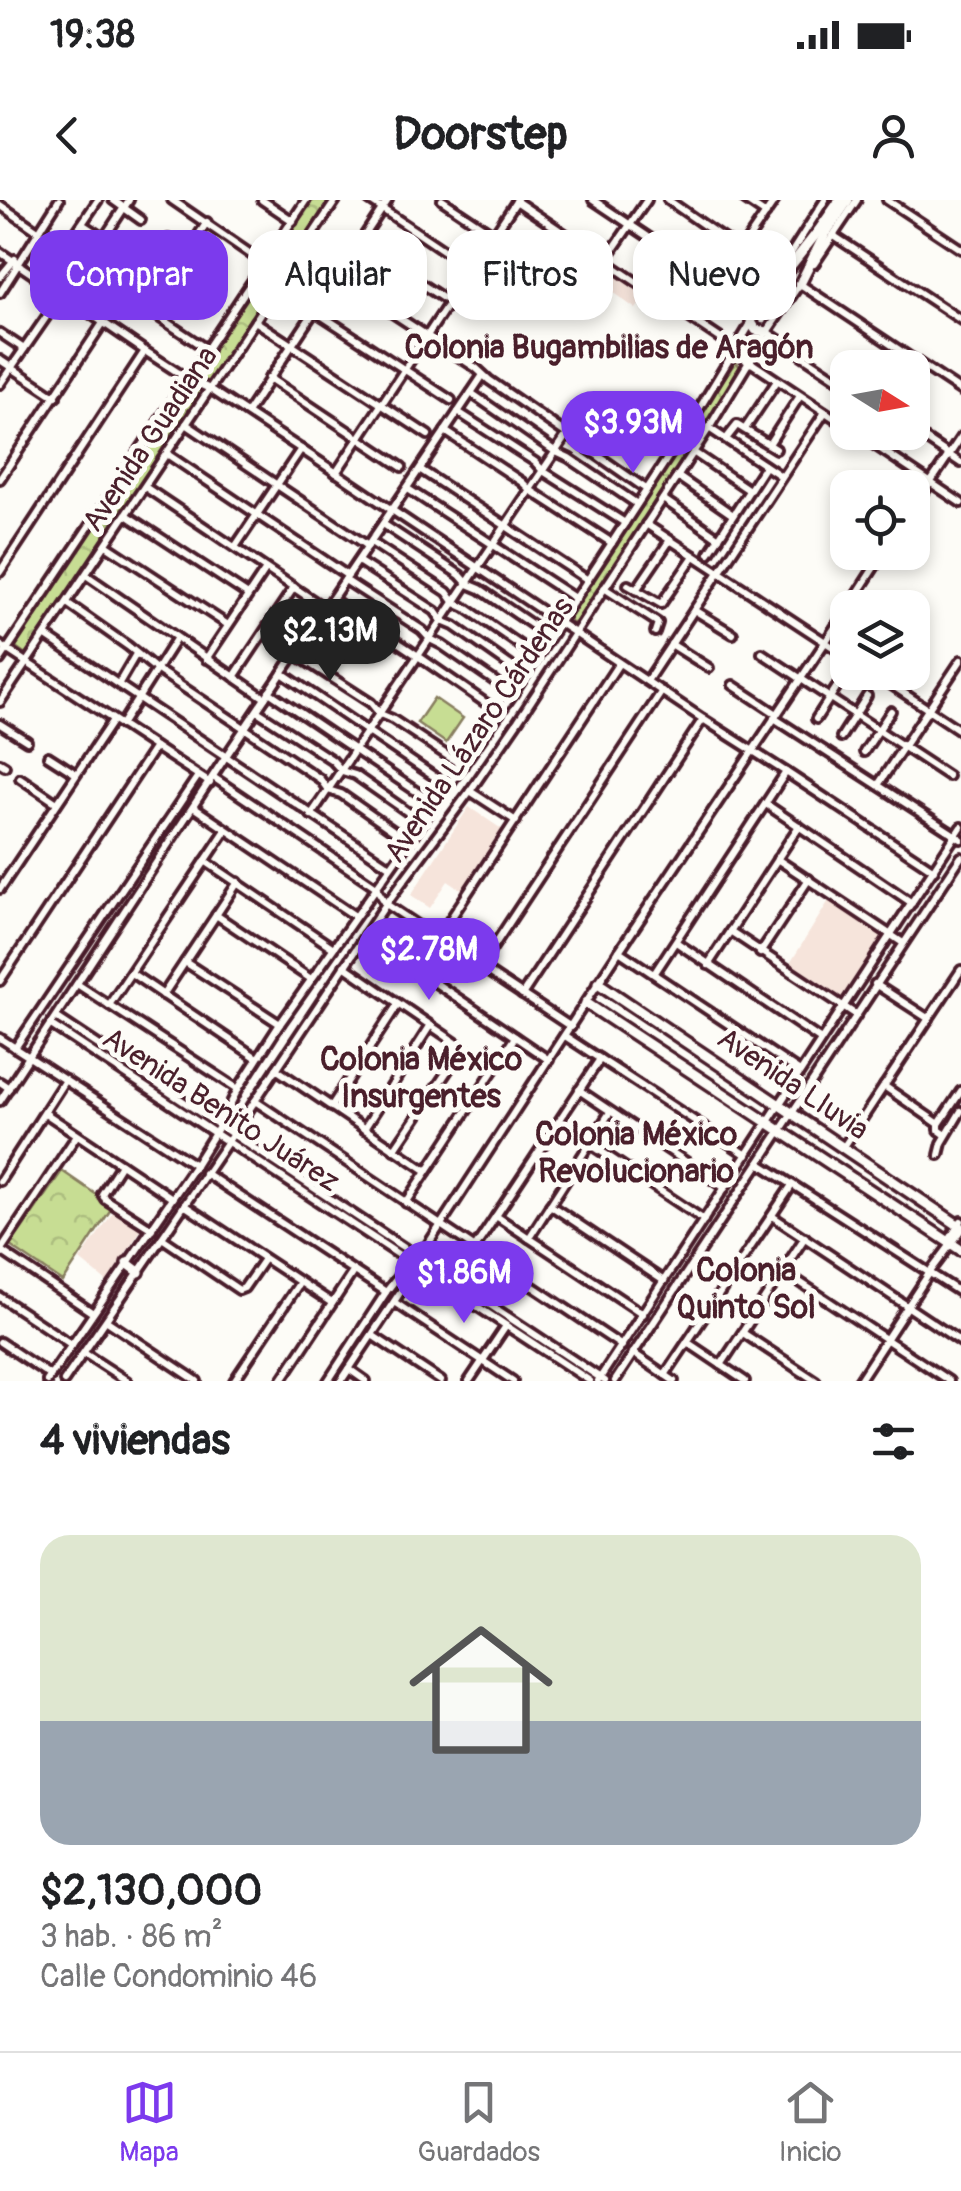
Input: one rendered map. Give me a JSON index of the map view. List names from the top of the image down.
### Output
{
  "streets": {
    "main road": ["Avenida Lluvia"],
    "street": ["Avenida Guadiana", "Avenida Lázaro Cárdenas", "Avenida Benito Juárez"]
  },
  "crossings": [
    ["Avenida Lázaro Cárdenas", "Avenida Benito Juárez"]
  ],
  "districts": [
    "Colonia Bugambilias de Aragón",
    "Colonia México Insurgentes",
    "Colonia México Revolucionario",
    "Colonia Quinto Sol"
  ],
  "north": "right",
  "page": {
    "status": "19:38",
    "header": "Doorstep",
    "chip": [
      "Comprar",
      "Alquilar",
      "Filtros",
      "Nuevo"
    ],
    "price": [
      "$3.93M",
      "$2.13M",
      "$2.78M",
      "$1.86M"
    ],
    "heading": "4 viviendas",
    "list": [
      {
        "name": "$2,130,000",
        "note": "3 hab. · 86 m² · Calle Condominio 46"
      }
    ],
    "tabs": ["Mapa", "Guardados", "Inicio"]
  }
}
